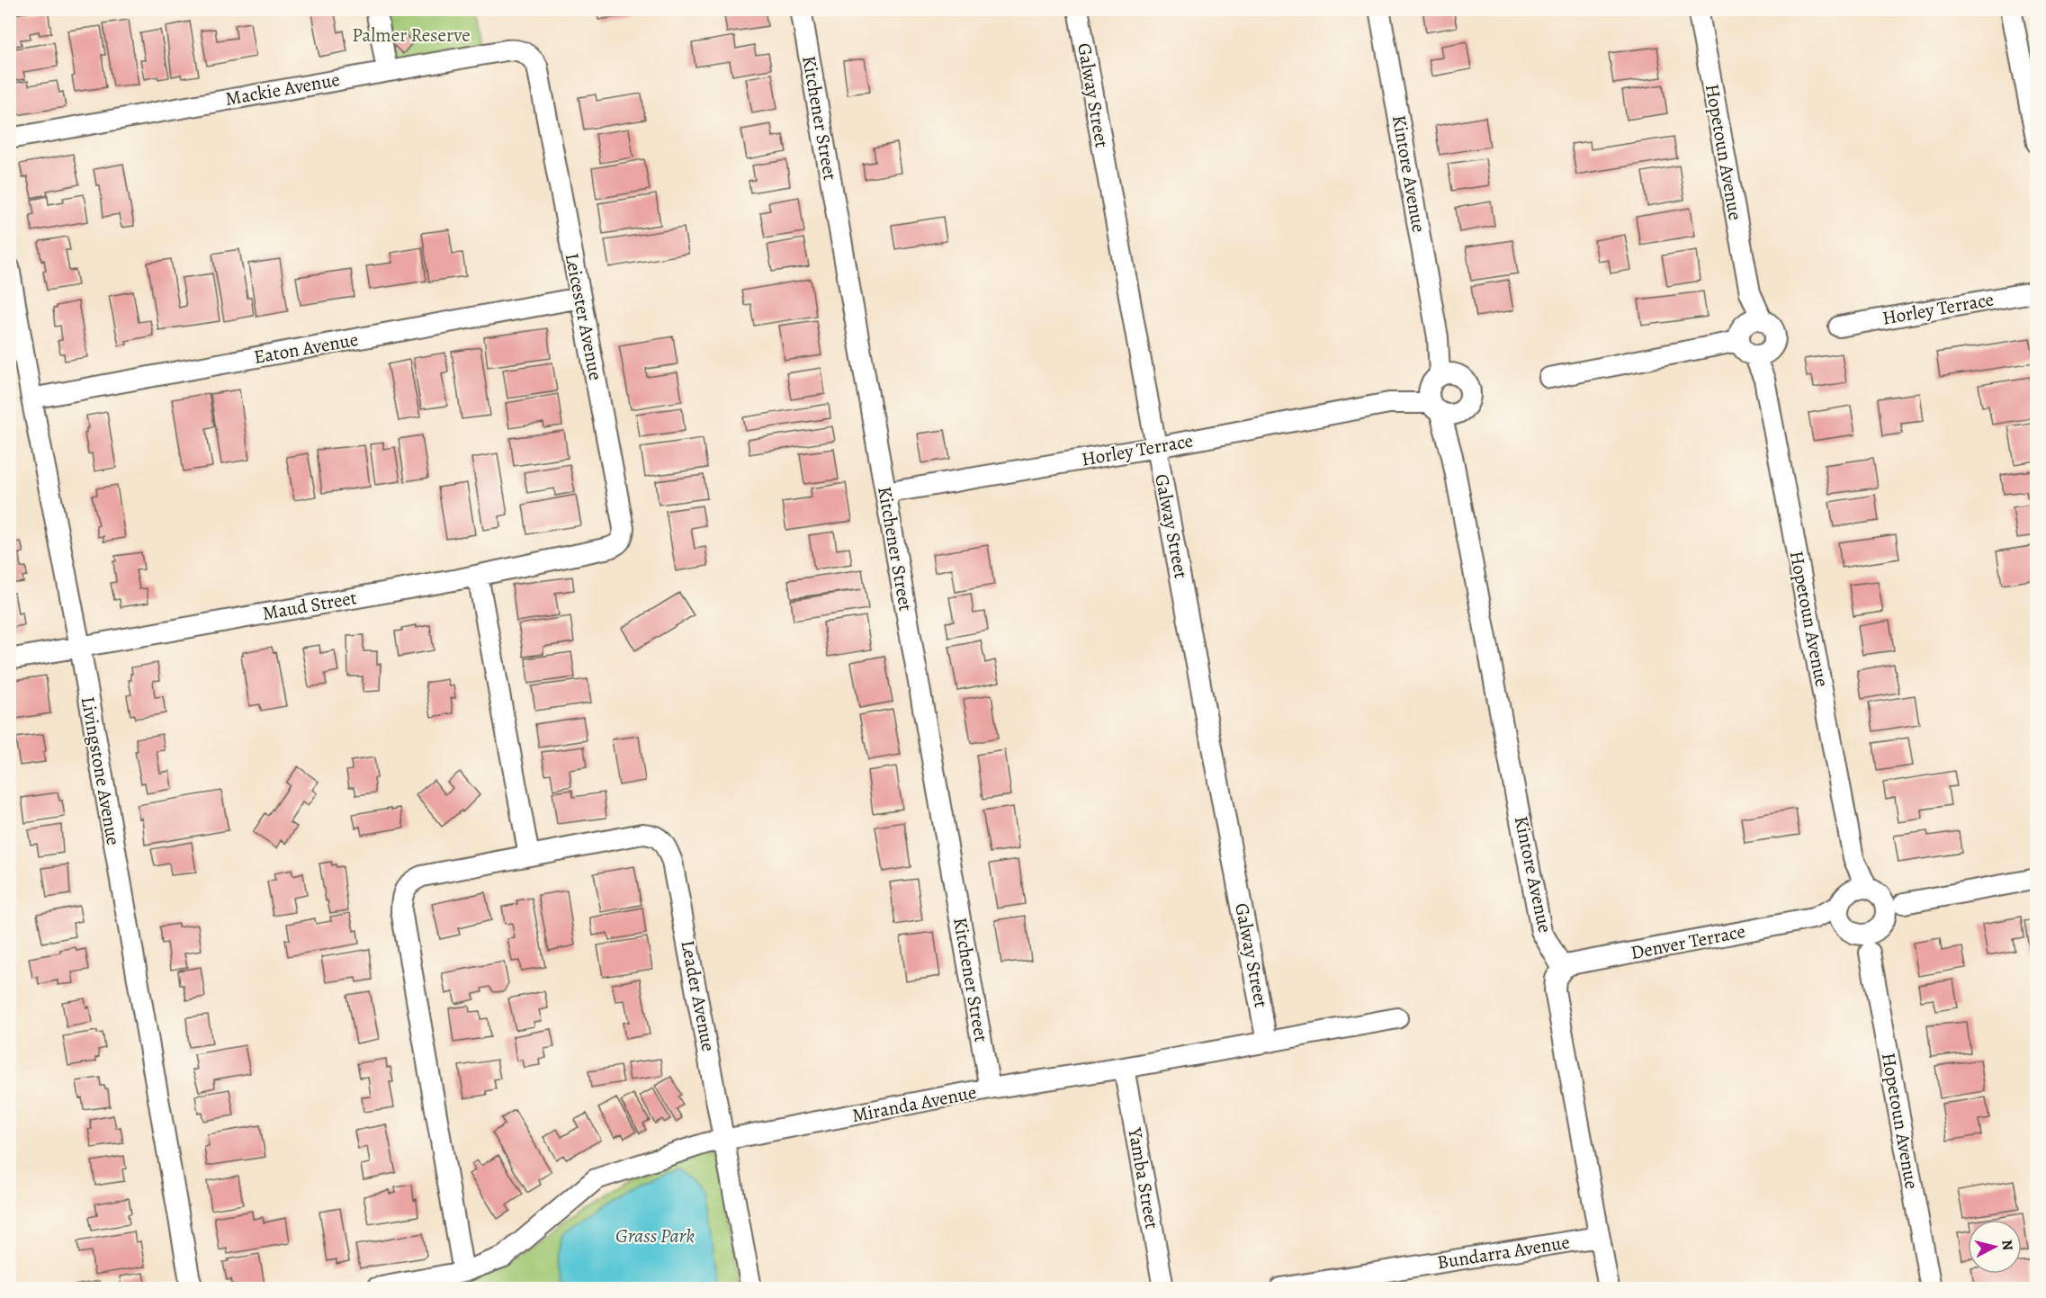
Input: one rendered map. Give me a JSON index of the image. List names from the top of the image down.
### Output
{
  "streets": {
    "street": [
      "Mackie Avenue",
      "Galway Street",
      "Kitchener Street",
      "Hopetoun Avenue",
      "Kintore Avenue",
      "Horley Terrace",
      "Leicester Avenue",
      "Eaton Avenue",
      "Maud Street",
      "Livingstone Avenue",
      "Denver Terrace",
      "Leader Avenue",
      "Miranda Avenue",
      "Yamba Street",
      "Bundarra Avenue"
    ]
  },
  "crossings": [
    ["Mackie Avenue", "Leicester Avenue"],
    ["Galway Street", "Horley Terrace"],
    ["Galway Street", "Miranda Avenue"],
    ["Kitchener Street", "Horley Terrace"],
    ["Kitchener Street", "Miranda Avenue"],
    ["Hopetoun Avenue", "Denver Terrace"],
    ["Kintore Avenue", "Horley Terrace"],
    ["Kintore Avenue", "Denver Terrace"],
    ["Leicester Avenue", "Eaton Avenue"],
    ["Leicester Avenue", "Maud Street"],
    ["Eaton Avenue", "Livingstone Avenue"],
    ["Maud Street", "Livingstone Avenue"],
    ["Leader Avenue", "Miranda Avenue"],
    ["Miranda Avenue", "Yamba Street"]
  ],
  "water": ["Grass Park"],
  "parks": ["Palmer Reserve"],
  "north": "right"
}
